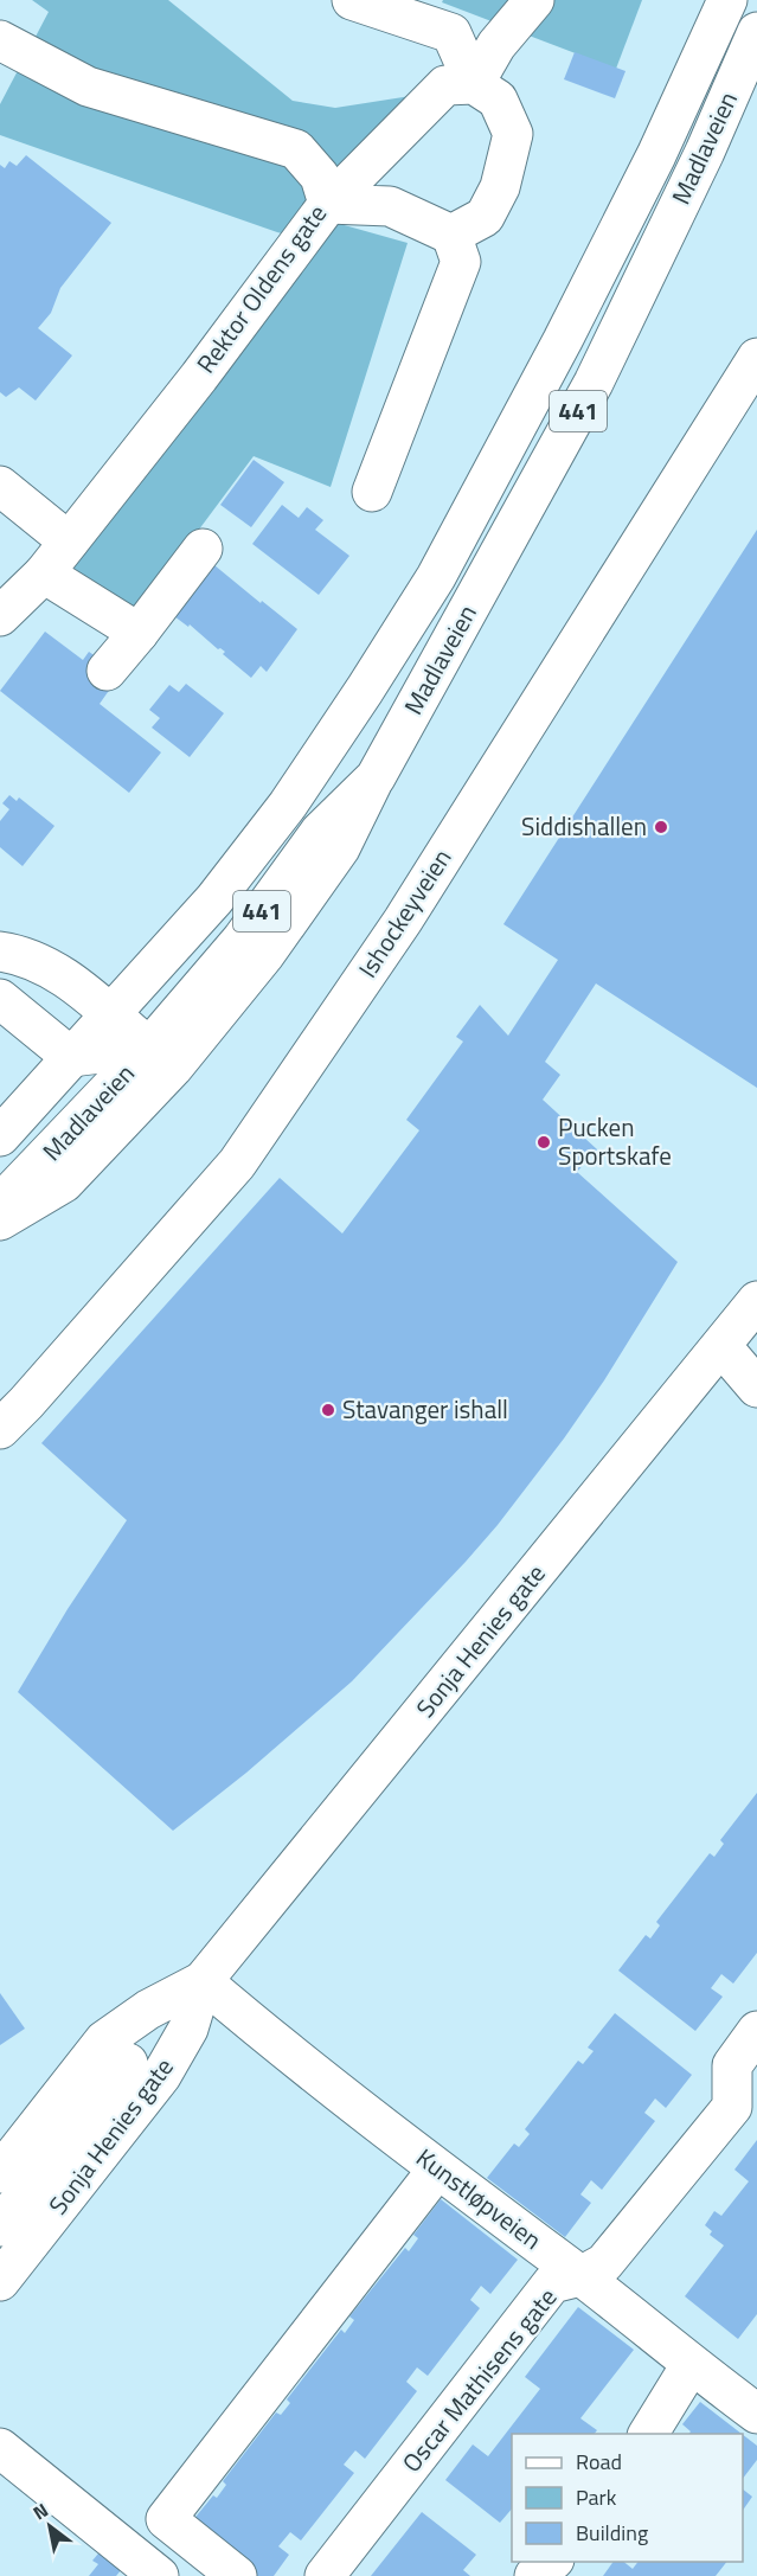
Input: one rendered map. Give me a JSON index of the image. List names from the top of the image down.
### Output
{
  "streets": {
    "street": [
      "Madlaveien",
      "Rektor Oldens gate",
      "441",
      "Ishockeyveien",
      "Sonja Henies gate",
      "Kunstløpveien",
      "Oscar Mathisens gate"
    ]
  },
  "crossings": [
    ["Sonja Henies gate", "Kunstløpveien"],
    ["Kunstløpveien", "Oscar Mathisens gate"]
  ],
  "places": ["Siddishallen", "Pucken Sportskafe", "Stavanger ishall"],
  "legend": ["Road", "Park", "Building"],
  "north": "top left"
}
